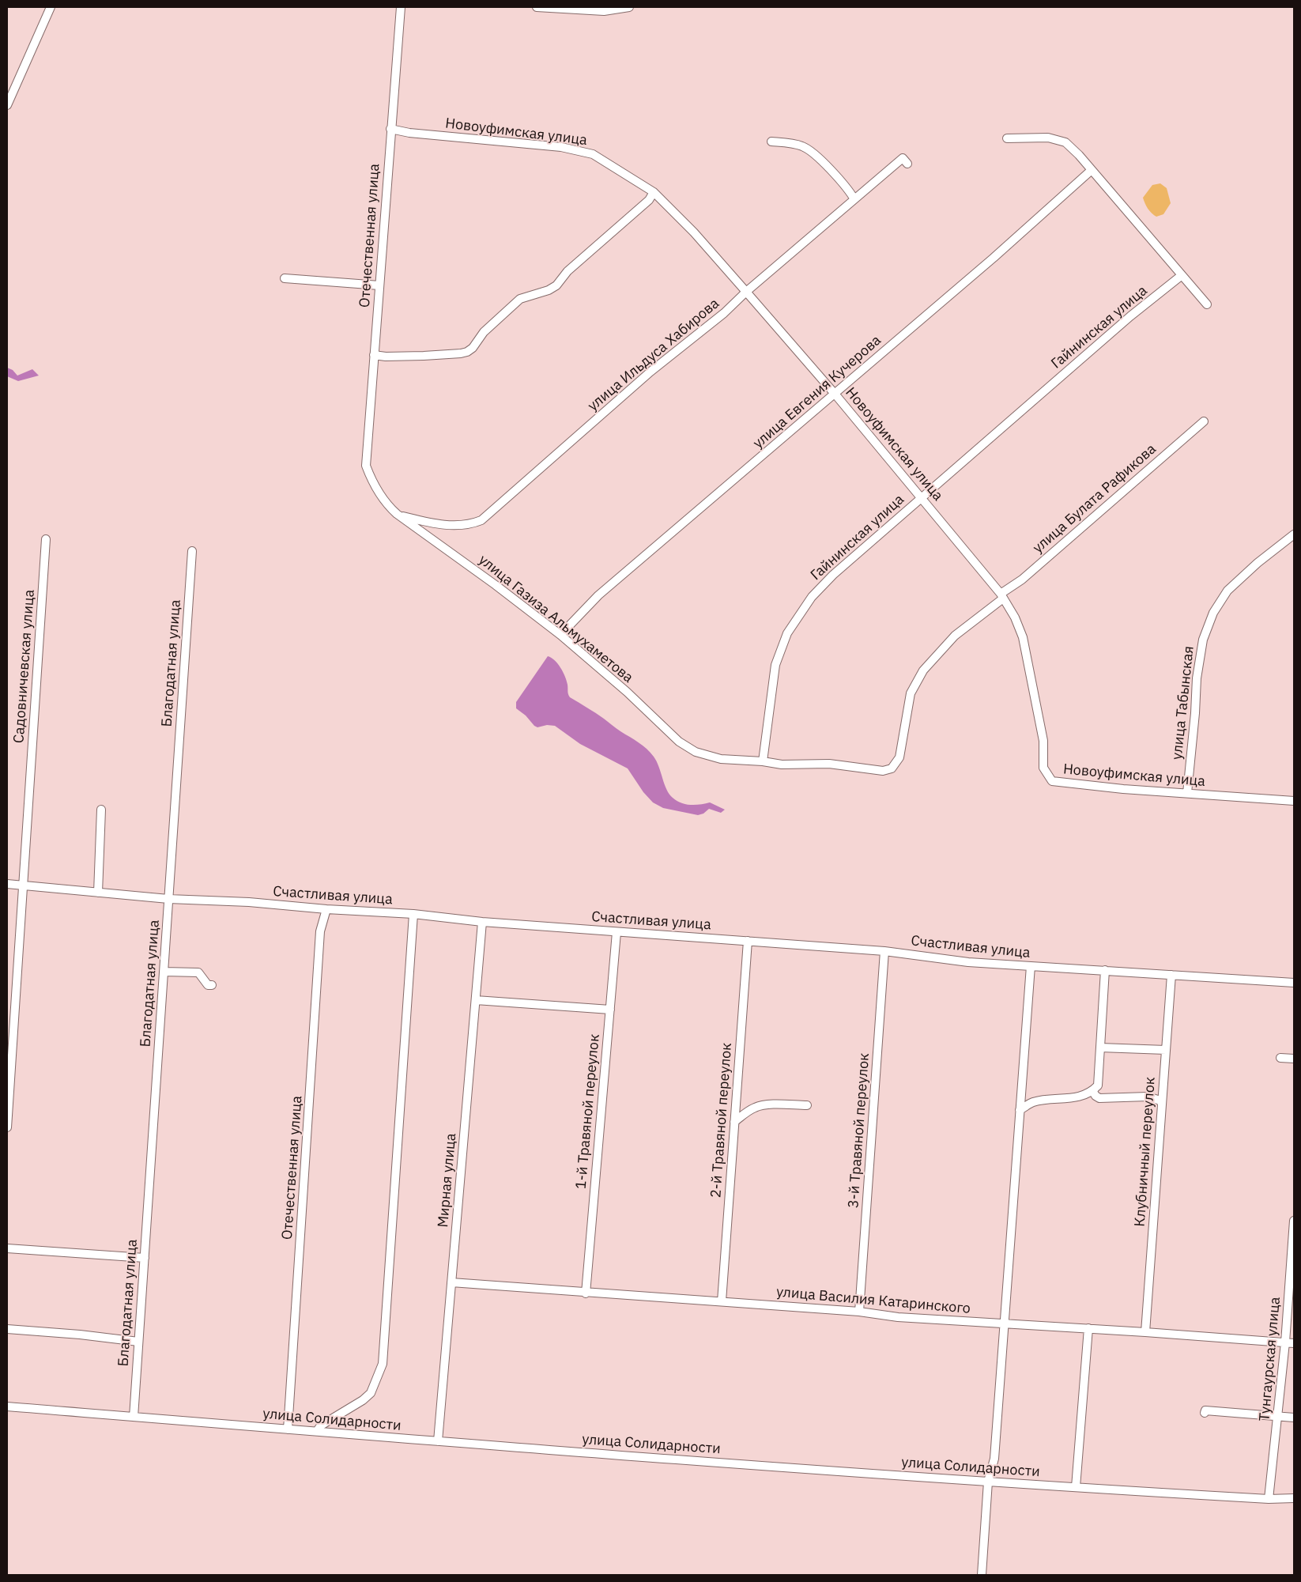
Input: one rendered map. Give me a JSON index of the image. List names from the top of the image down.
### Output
{
  "streets": {
    "street": [
      "Новоуфимская улица",
      "Отечественная улица",
      "Гайнинская улица",
      "улица Ильдуса Хабирова",
      "улица Евгения Кучерова",
      "улица Булата Рафикова",
      "улица Газиза Альмухаметова",
      "Благодатная улица",
      "Садовничевская улица",
      "улица Табынская",
      "Счастливая улица",
      "1-й Травяной переулок",
      "2-й Травяной переулок",
      "3-й Травяной переулок",
      "Клубничный переулок",
      "Мирная улица",
      "улица Василия Катаринского",
      "Тунгаурская улица",
      "улица Солидарности"
    ]
  },
  "crossings": [
    ["Новоуфимская улица", "Отечественная улица"],
    ["Новоуфимская улица", "Гайнинская улица"],
    ["Новоуфимская улица", "улица Ильдуса Хабирова"],
    ["Новоуфимская улица", "улица Евгения Кучерова"],
    ["Новоуфимская улица", "улица Булата Рафикова"],
    ["Новоуфимская улица", "улица Табынская"],
    ["Отечественная улица", "улица Газиза Альмухаметова"],
    ["Отечественная улица", "Счастливая улица"],
    ["Отечественная улица", "улица Солидарности"],
    ["Гайнинская улица", "улица Булата Рафикова"],
    ["Гайнинская улица", "улица Газиза Альмухаметова"],
    ["улица Ильдуса Хабирова", "улица Газиза Альмухаметова"],
    ["улица Евгения Кучерова", "улица Газиза Альмухаметова"],
    ["улица Булата Рафикова", "улица Газиза Альмухаметова"],
    ["Благодатная улица", "Счастливая улица"],
    ["Благодатная улица", "улица Солидарности"],
    ["Садовничевская улица", "Счастливая улица"],
    ["Счастливая улица", "1-й Травяной переулок"],
    ["Счастливая улица", "2-й Травяной переулок"],
    ["Счастливая улица", "3-й Травяной переулок"],
    ["Счастливая улица", "Клубничный переулок"],
    ["Счастливая улица", "Мирная улица"],
    ["1-й Травяной переулок", "улица Василия Катаринского"],
    ["2-й Травяной переулок", "улица Василия Катаринского"],
    ["3-й Травяной переулок", "улица Василия Катаринского"],
    ["Клубничный переулок", "улица Василия Катаринского"],
    ["Мирная улица", "улица Василия Катаринского"],
    ["Мирная улица", "улица Солидарности"],
    ["улица Василия Катаринского", "Тунгаурская улица"],
    ["Тунгаурская улица", "улица Солидарности"]
  ]
}
